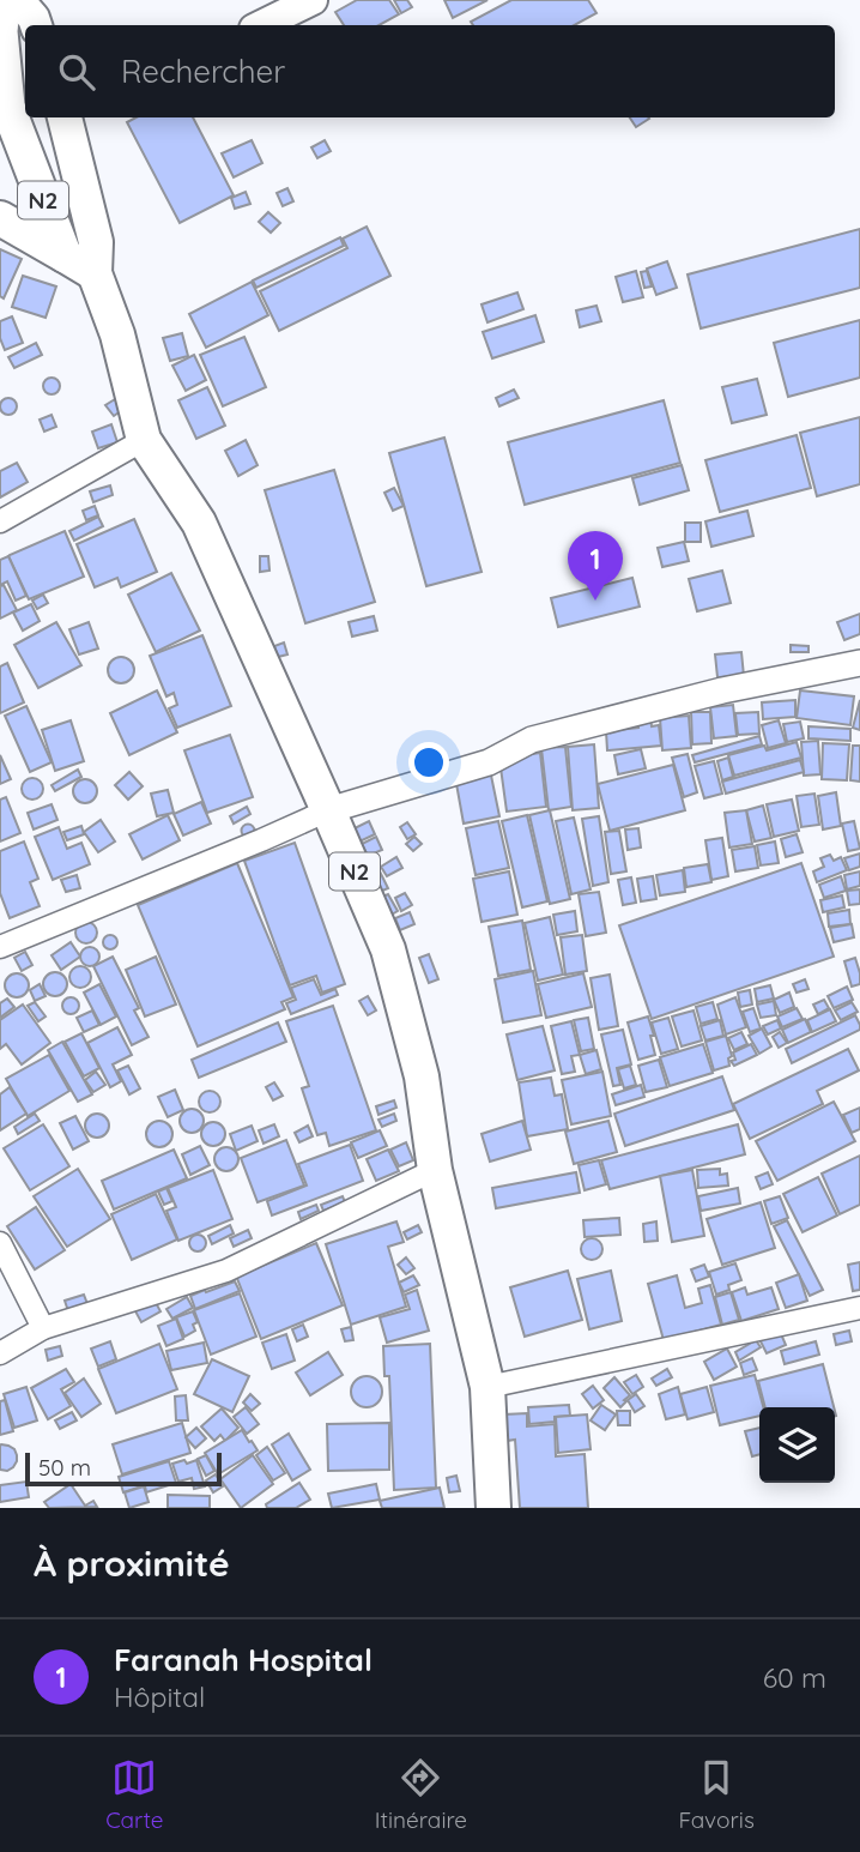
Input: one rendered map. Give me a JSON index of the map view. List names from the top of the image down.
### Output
{
  "streets": {
    "highway": ["N2"]
  },
  "scale_bar": "50 m",
  "page": {
    "search": "Rechercher",
    "pins": "1",
    "scale": "50 m",
    "heading": "À proximité",
    "list": [
      {
        "mark": "1",
        "name": "Faranah Hospital",
        "note": "Hôpital",
        "value": "60 m"
      }
    ],
    "nav": ["Carte", "Itinéraire", "Favoris"]
  }
}
